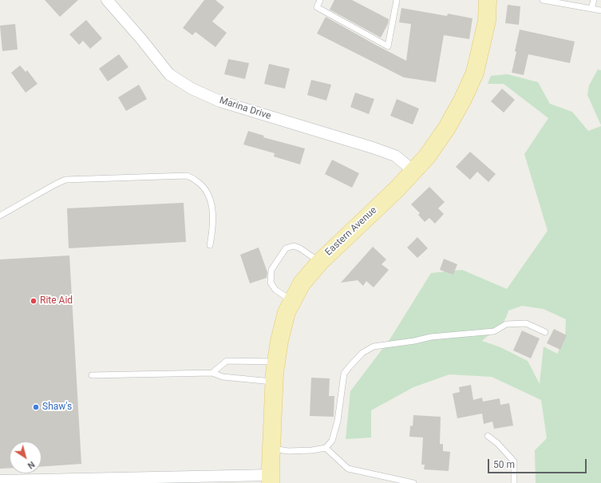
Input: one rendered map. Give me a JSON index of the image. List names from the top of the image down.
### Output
{
  "streets": {
    "main road": ["Eastern Avenue"],
    "street": ["Marina Drive"]
  },
  "crossings": [
    ["Marina Drive", "Eastern Avenue"]
  ],
  "places": ["Rite Aid", "Shaw's"],
  "scale_bar": "50 m",
  "north": "bottom right"
}
